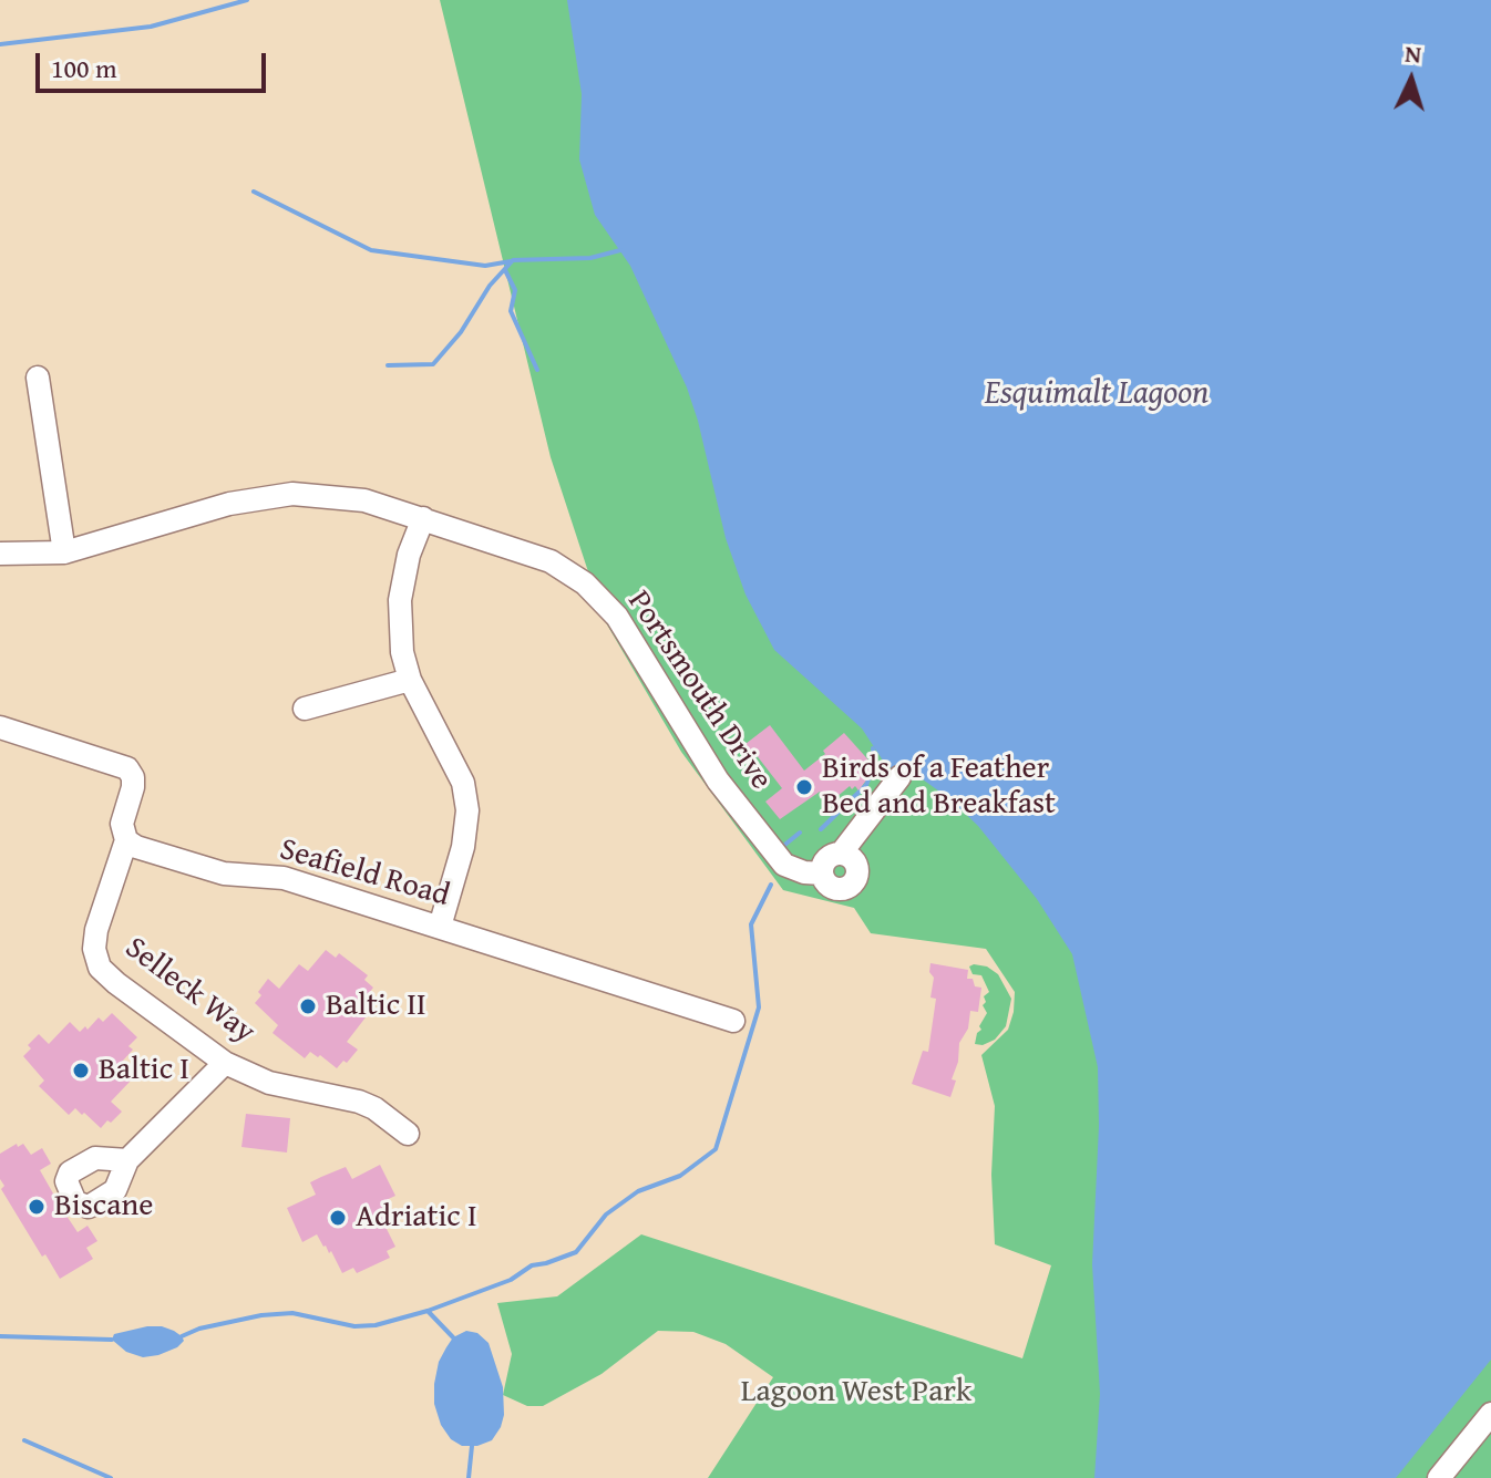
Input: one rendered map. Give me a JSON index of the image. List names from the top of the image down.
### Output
{
  "streets": {
    "street": ["Portsmouth Drive", "Seafield Road", "Selleck Way"]
  },
  "crossings": [
    ["Seafield Road", "Selleck Way"]
  ],
  "water": ["Esquimalt Lagoon"],
  "parks": ["Lagoon West Park"],
  "places": [
    "Birds of a Feather Bed and Breakfast",
    "Baltic II",
    "Baltic I",
    "Biscane",
    "Adriatic I"
  ],
  "scale_bar": "100 m",
  "north": "top"
}
